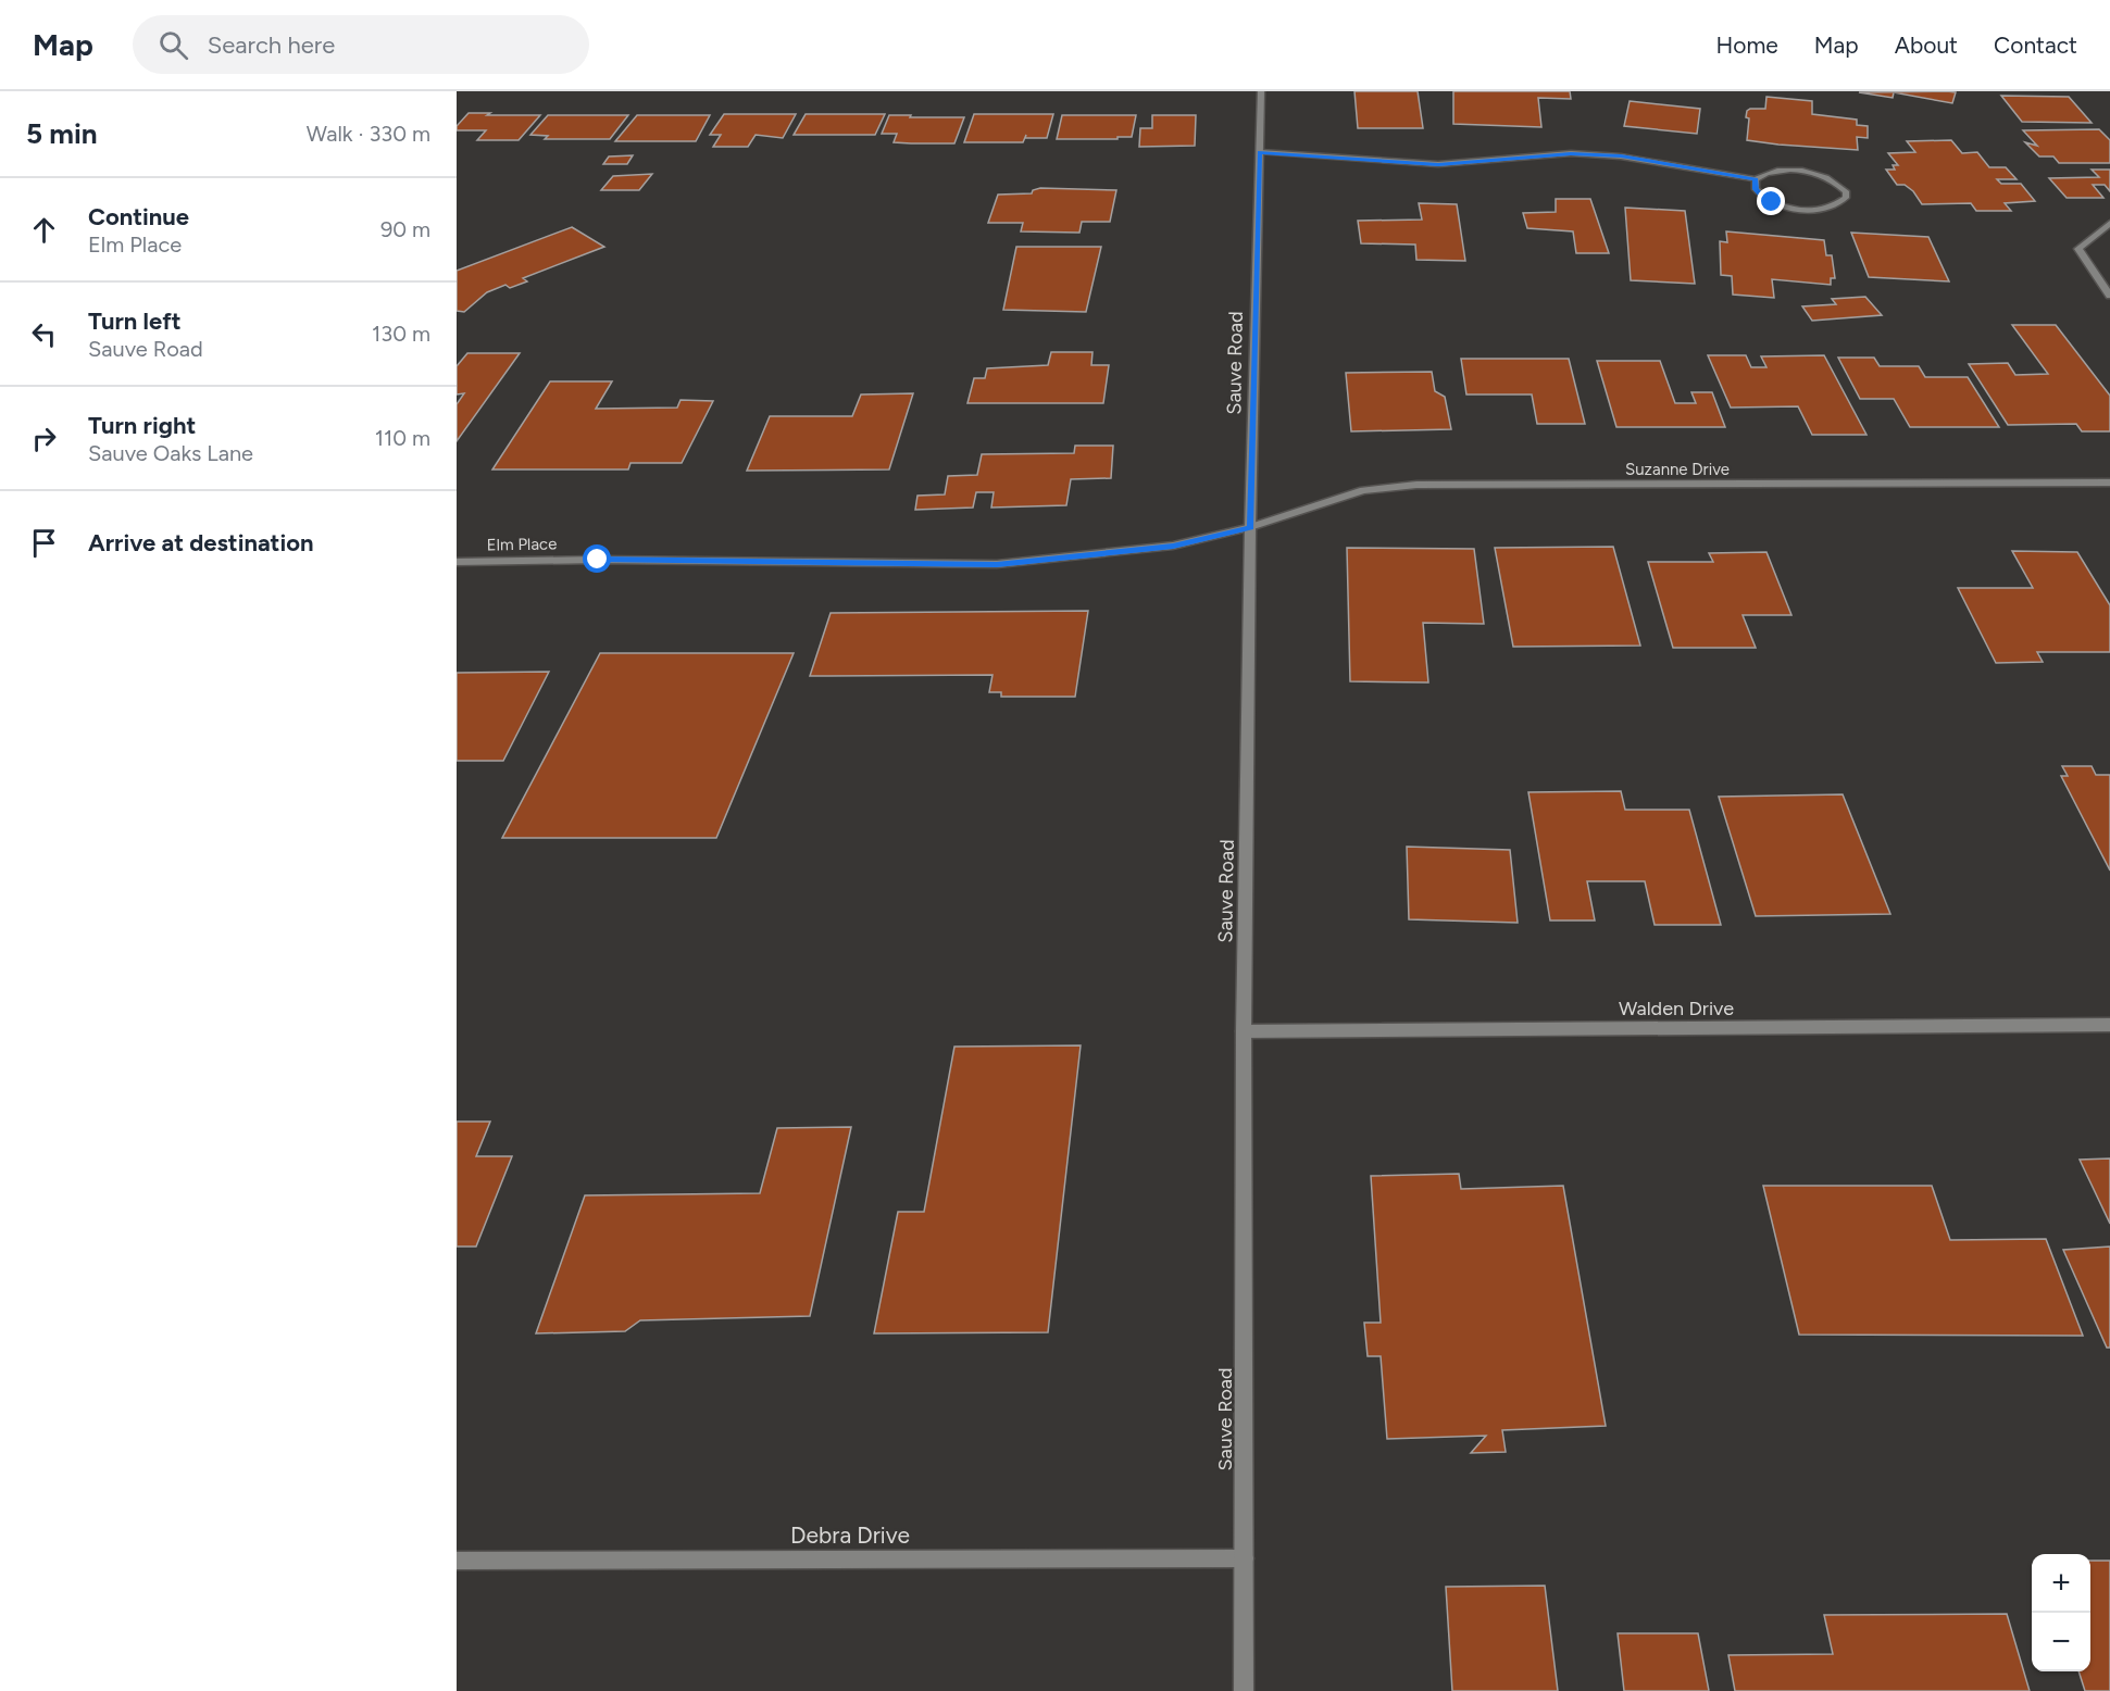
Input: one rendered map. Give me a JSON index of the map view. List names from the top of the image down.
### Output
{
  "streets": {
    "street": [
      "Sauve Road",
      "Suzanne Drive",
      "Elm Place",
      "Walden Drive",
      "Debra Drive"
    ]
  },
  "crossings": [
    ["Sauve Road", "Suzanne Drive"],
    ["Sauve Road", "Elm Place"],
    ["Sauve Road", "Walden Drive"],
    ["Sauve Road", "Debra Drive"],
    ["Suzanne Drive", "Elm Place"]
  ],
  "page": {
    "header": "Map",
    "search": "Search here",
    "nav": [
      "Home",
      "Map",
      "About",
      "Contact"
    ],
    "heading": ["5 min", "Walk · 330 m"],
    "list": [
      ["Continue", "Elm Place", "90 m"],
      ["Turn left", "Sauve Road", "130 m"],
      ["Turn right", "Sauve Oaks Lane", "110 m"],
      "Arrive at destination"
    ],
    "map_buttons": ["+", "−"]
  }
}
